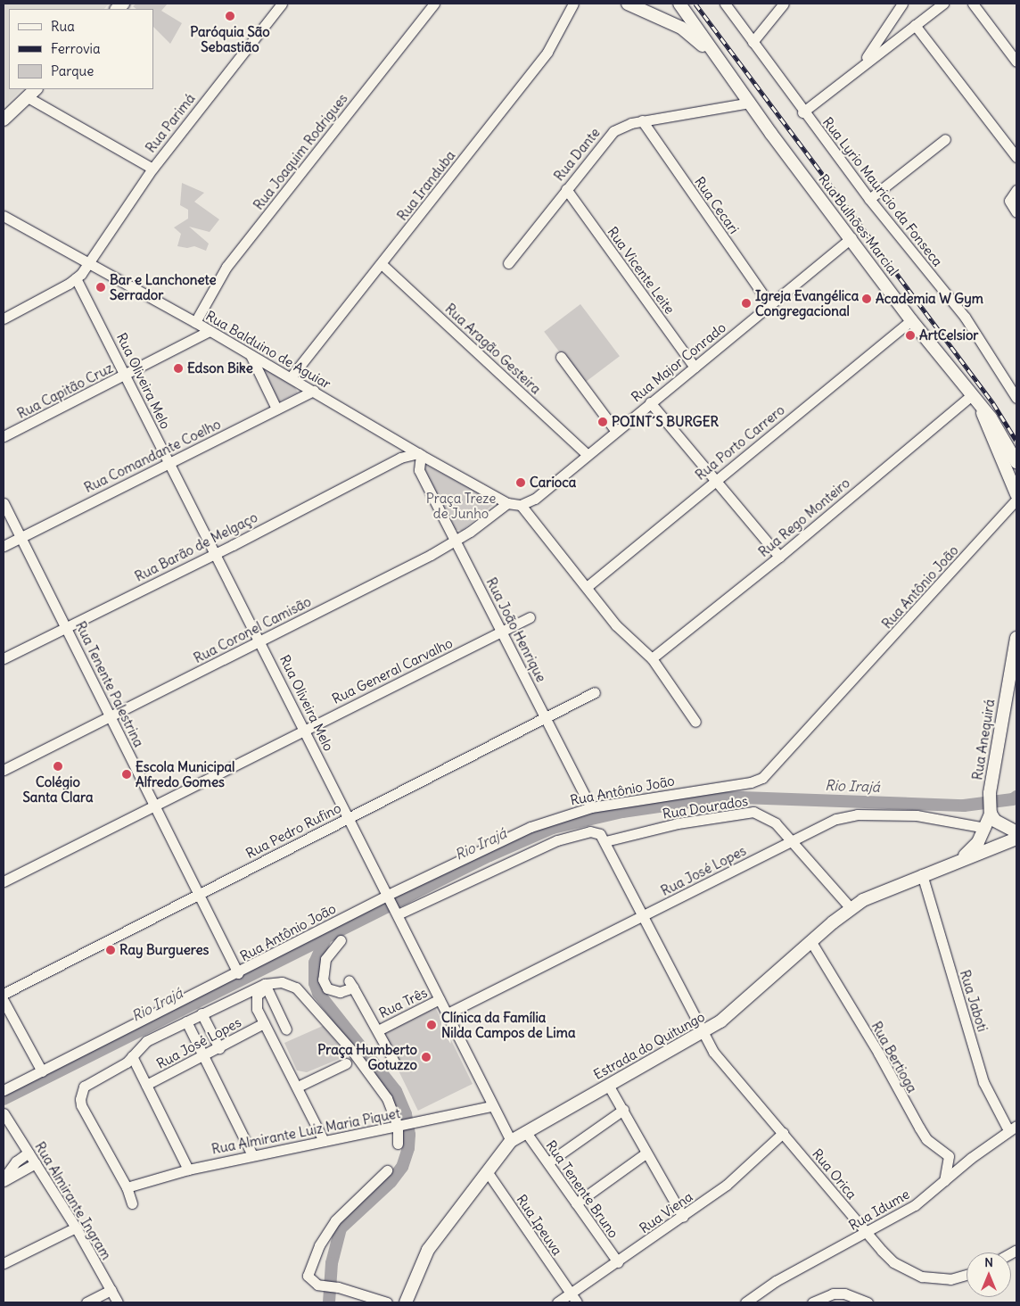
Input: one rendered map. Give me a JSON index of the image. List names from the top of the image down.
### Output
{
  "streets": {
    "main road": ["Rua Bulhões Marcial", "Rua Anequirá", "Estrada do Quitungo"],
    "street": [
      "Rua Parimá",
      "Rua Joaquim Rodrigues",
      "Rua Dante",
      "Rua Iranduba",
      "Rua Lyrio Mauricio da Fonseca",
      "Rua Cecari",
      "Rua Vicente Leite",
      "Rua Aragão Gesteira",
      "Rua Balduino de Aguiar",
      "Rua Major Conrado",
      "Rua Oliveira Melo",
      "Rua Capitão Cruz",
      "Rua Porto Carrero",
      "Rua Comandante Coelho",
      "Rua Rego Monteiro",
      "Rua Barão de Melgaço",
      "Rua Antônio João",
      "Rua Coronel Camisão",
      "Rua João Henrique",
      "Rua General Carvalho",
      "Rua Tenente Palestrina",
      "Rua Dourados",
      "Rua Pedro Rufino",
      "Rua José Lopes",
      "Rua Jaboti",
      "Rua Três",
      "Rua Bertioga",
      "Rua Almirante Luiz Maria Piquet",
      "Rua Orica",
      "Rua Tenente Bruno",
      "Rua Almirante Ingram",
      "Rua Idume",
      "Rua Viena",
      "Rua Ipeuva"
    ]
  },
  "crossings": [
    ["Rua Parimá", "Rua Balduino de Aguiar"],
    ["Rua Parimá", "Rua Oliveira Melo"],
    ["Rua Joaquim Rodrigues", "Rua Balduino de Aguiar"],
    ["Rua Dante", "Rua Cecari"],
    ["Rua Dante", "Rua Bulhões Marcial"],
    ["Rua Dante", "Rua Vicente Leite"],
    ["Rua Iranduba", "Rua Aragão Gesteira"],
    ["Rua Iranduba", "Rua Balduino de Aguiar"],
    ["Rua Cecari", "Rua Major Conrado"],
    ["Rua Bulhões Marcial", "Rua Major Conrado"],
    ["Rua Bulhões Marcial", "Rua Porto Carrero"],
    ["Rua Bulhões Marcial", "Rua Rego Monteiro"],
    ["Rua Vicente Leite", "Rua Major Conrado"],
    ["Rua Aragão Gesteira", "Rua Major Conrado"],
    ["Rua Balduino de Aguiar", "Rua Major Conrado"],
    ["Rua Balduino de Aguiar", "Rua Capitão Cruz"],
    ["Rua Balduino de Aguiar", "Rua Comandante Coelho"],
    ["Rua Balduino de Aguiar", "Rua Coronel Camisão"],
    ["Rua Balduino de Aguiar", "Rua João Henrique"],
    ["Rua Oliveira Melo", "Rua Capitão Cruz"],
    ["Rua Oliveira Melo", "Rua Comandante Coelho"],
    ["Rua Oliveira Melo", "Rua Barão de Melgaço"],
    ["Rua Oliveira Melo", "Rua Antônio João"],
    ["Rua Oliveira Melo", "Rua Coronel Camisão"],
    ["Rua Oliveira Melo", "Rua General Carvalho"],
    ["Rua Oliveira Melo", "Rua Pedro Rufino"],
    ["Rua Oliveira Melo", "Rua José Lopes"],
    ["Rua Oliveira Melo", "Rua Três"],
    ["Rua Oliveira Melo", "Estrada do Quitungo"],
    ["Rua Oliveira Melo", "Rua Almirante Luiz Maria Piquet"],
    ["Rua Comandante Coelho", "Rua Tenente Palestrina"],
    ["Rua Barão de Melgaço", "Rua Tenente Palestrina"],
    ["Rua Antônio João", "Rua João Henrique"],
    ["Rua Antônio João", "Rua Tenente Palestrina"],
    ["Rua Coronel Camisão", "Rua João Henrique"],
    ["Rua Coronel Camisão", "Rua Tenente Palestrina"],
    ["Rua João Henrique", "Rua General Carvalho"],
    ["Rua João Henrique", "Rua Pedro Rufino"],
    ["Rua General Carvalho", "Rua Tenente Palestrina"],
    ["Rua Tenente Palestrina", "Rua Pedro Rufino"],
    ["Rua Anequirá", "Estrada do Quitungo"],
    ["Rua Dourados", "Rua José Lopes"],
    ["Rua Dourados", "Estrada do Quitungo"],
    ["Rua José Lopes", "Estrada do Quitungo"],
    ["Rua Jaboti", "Estrada do Quitungo"],
    ["Rua Jaboti", "Rua Idume"],
    ["Estrada do Quitungo", "Rua Bertioga"],
    ["Estrada do Quitungo", "Rua Orica"],
    ["Estrada do Quitungo", "Rua Tenente Bruno"],
    ["Estrada do Quitungo", "Rua Ipeuva"],
    ["Rua Bertioga", "Rua Idume"],
    ["Rua Orica", "Rua Idume"],
    ["Rua Orica", "Rua Viena"],
    ["Rua Tenente Bruno", "Rua Viena"],
    ["Rua Viena", "Rua Ipeuva"]
  ],
  "water": ["Rio Irajá"],
  "parks": ["Praça Treze de Junho"],
  "places": [
    "Paróquia São Sebastião",
    "Bar e Lanchonete Serrador",
    "Academia W Gym",
    "Igreja Evangélica Congregacional",
    "ArtCelsior",
    "Edson Bike",
    "POINT´S BURGER",
    "Carioca",
    "Colégio Santa Clara",
    "Escola Municipal Alfredo Gomes",
    "Ray Burgueres",
    "Clínica da Família Nilda Campos de Lima",
    "Praça Humberto Gotuzzo"
  ],
  "legend": ["Rua", "Ferrovia", "Parque"],
  "north": "top"
}
